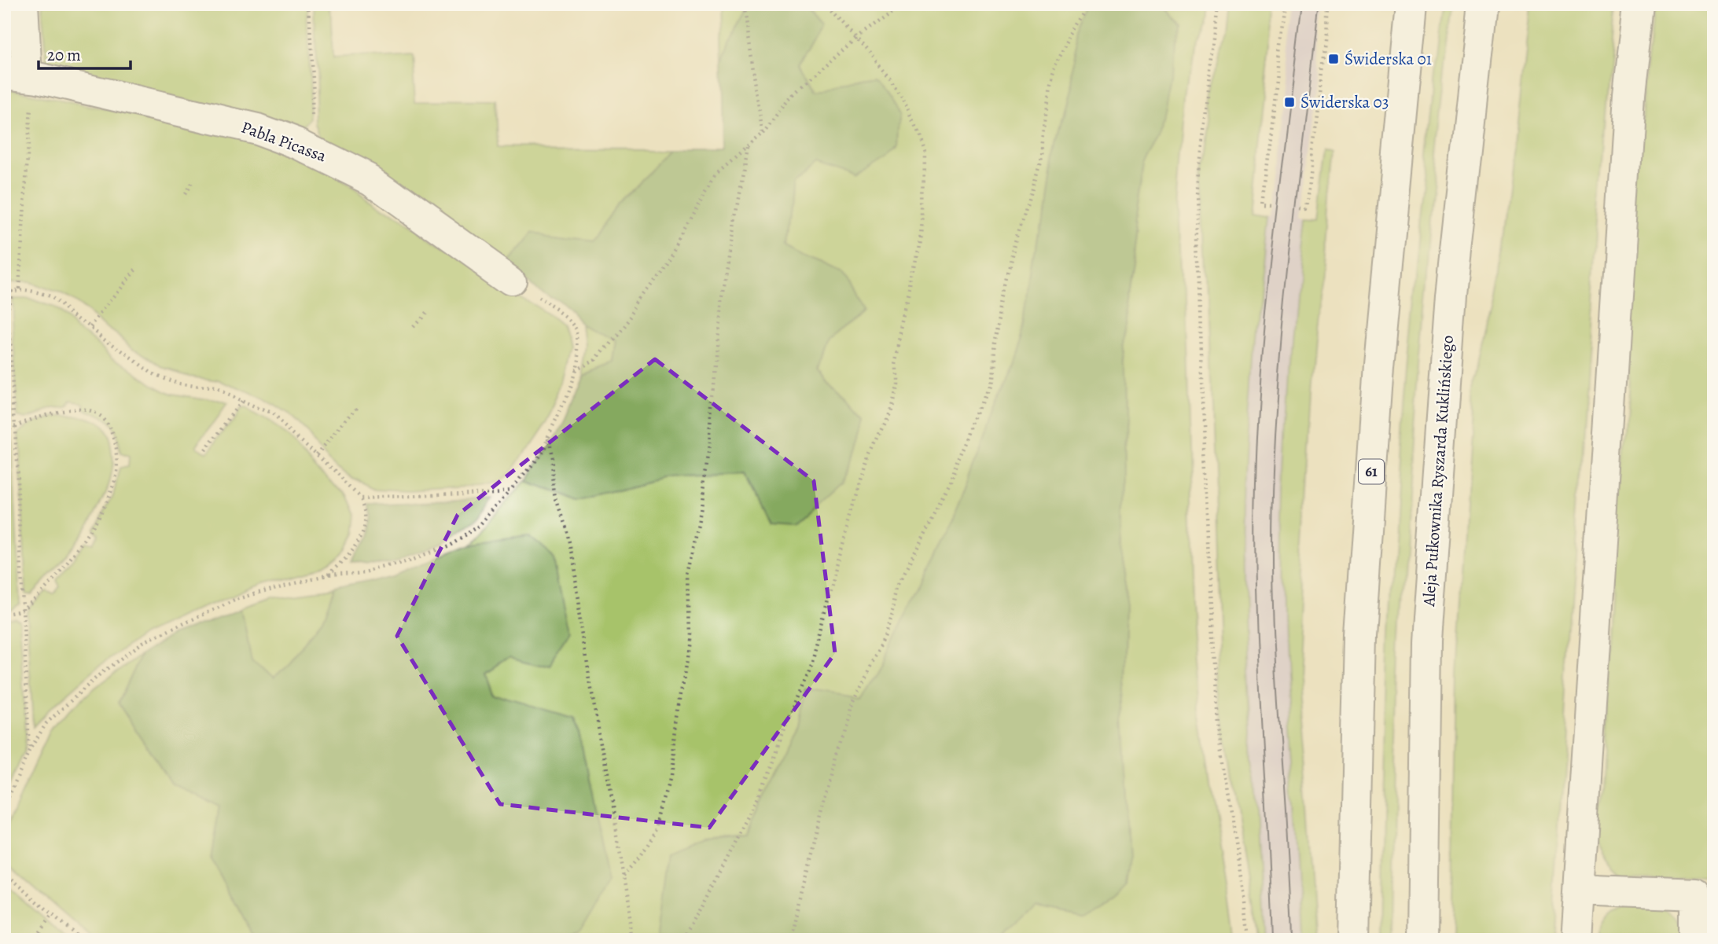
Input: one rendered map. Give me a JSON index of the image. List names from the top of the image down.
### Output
{
  "streets": {
    "main road": ["Pabla Picassa", "Aleja Pułkownika Ryszarda Kuklińskiego", "61"]
  },
  "places": {
    "transit": ["Świderska 01", "Świderska 03"]
  },
  "scale_bar": "20 m"
}
